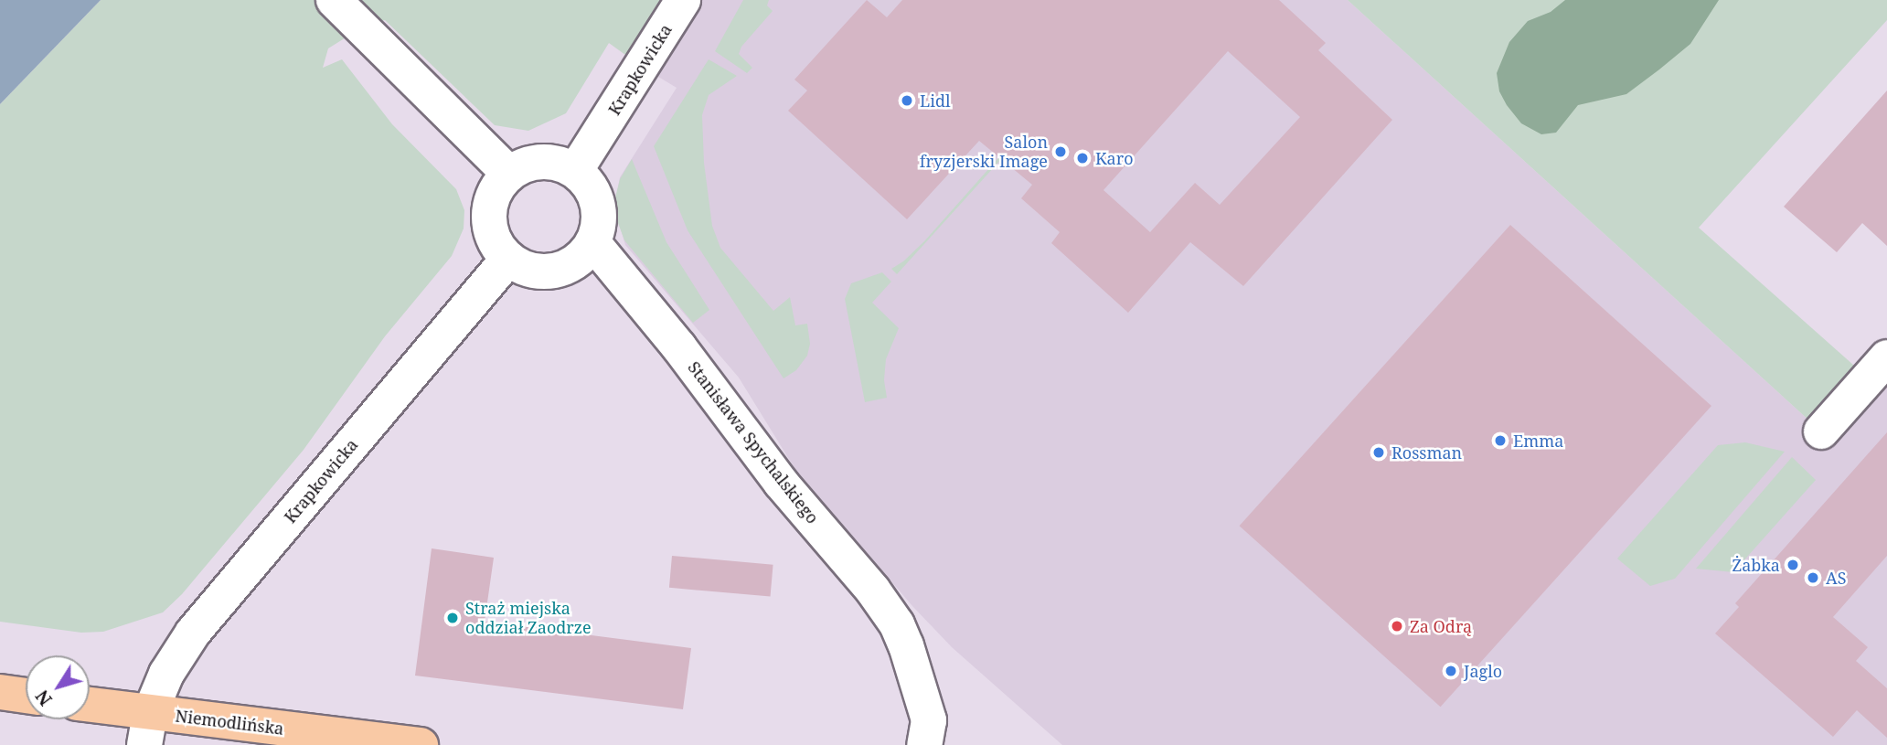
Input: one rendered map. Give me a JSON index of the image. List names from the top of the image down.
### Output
{
  "streets": {
    "main road": ["Niemodlińska"],
    "street": ["Krapkowicka", "Stanisława Spychalskiego"]
  },
  "crossings": [
    ["Krapkowicka", "Stanisława Spychalskiego"],
    ["Krapkowicka", "Niemodlińska"]
  ],
  "places": [
    "Lidl",
    "Salon fryzjerski Image",
    "Karo",
    "Emma",
    "Rossman",
    "Żabka",
    "AS",
    "Straż miejska oddział Zaodrze",
    "Za Odrą",
    "Jaglo"
  ],
  "north": "bottom left"
}
